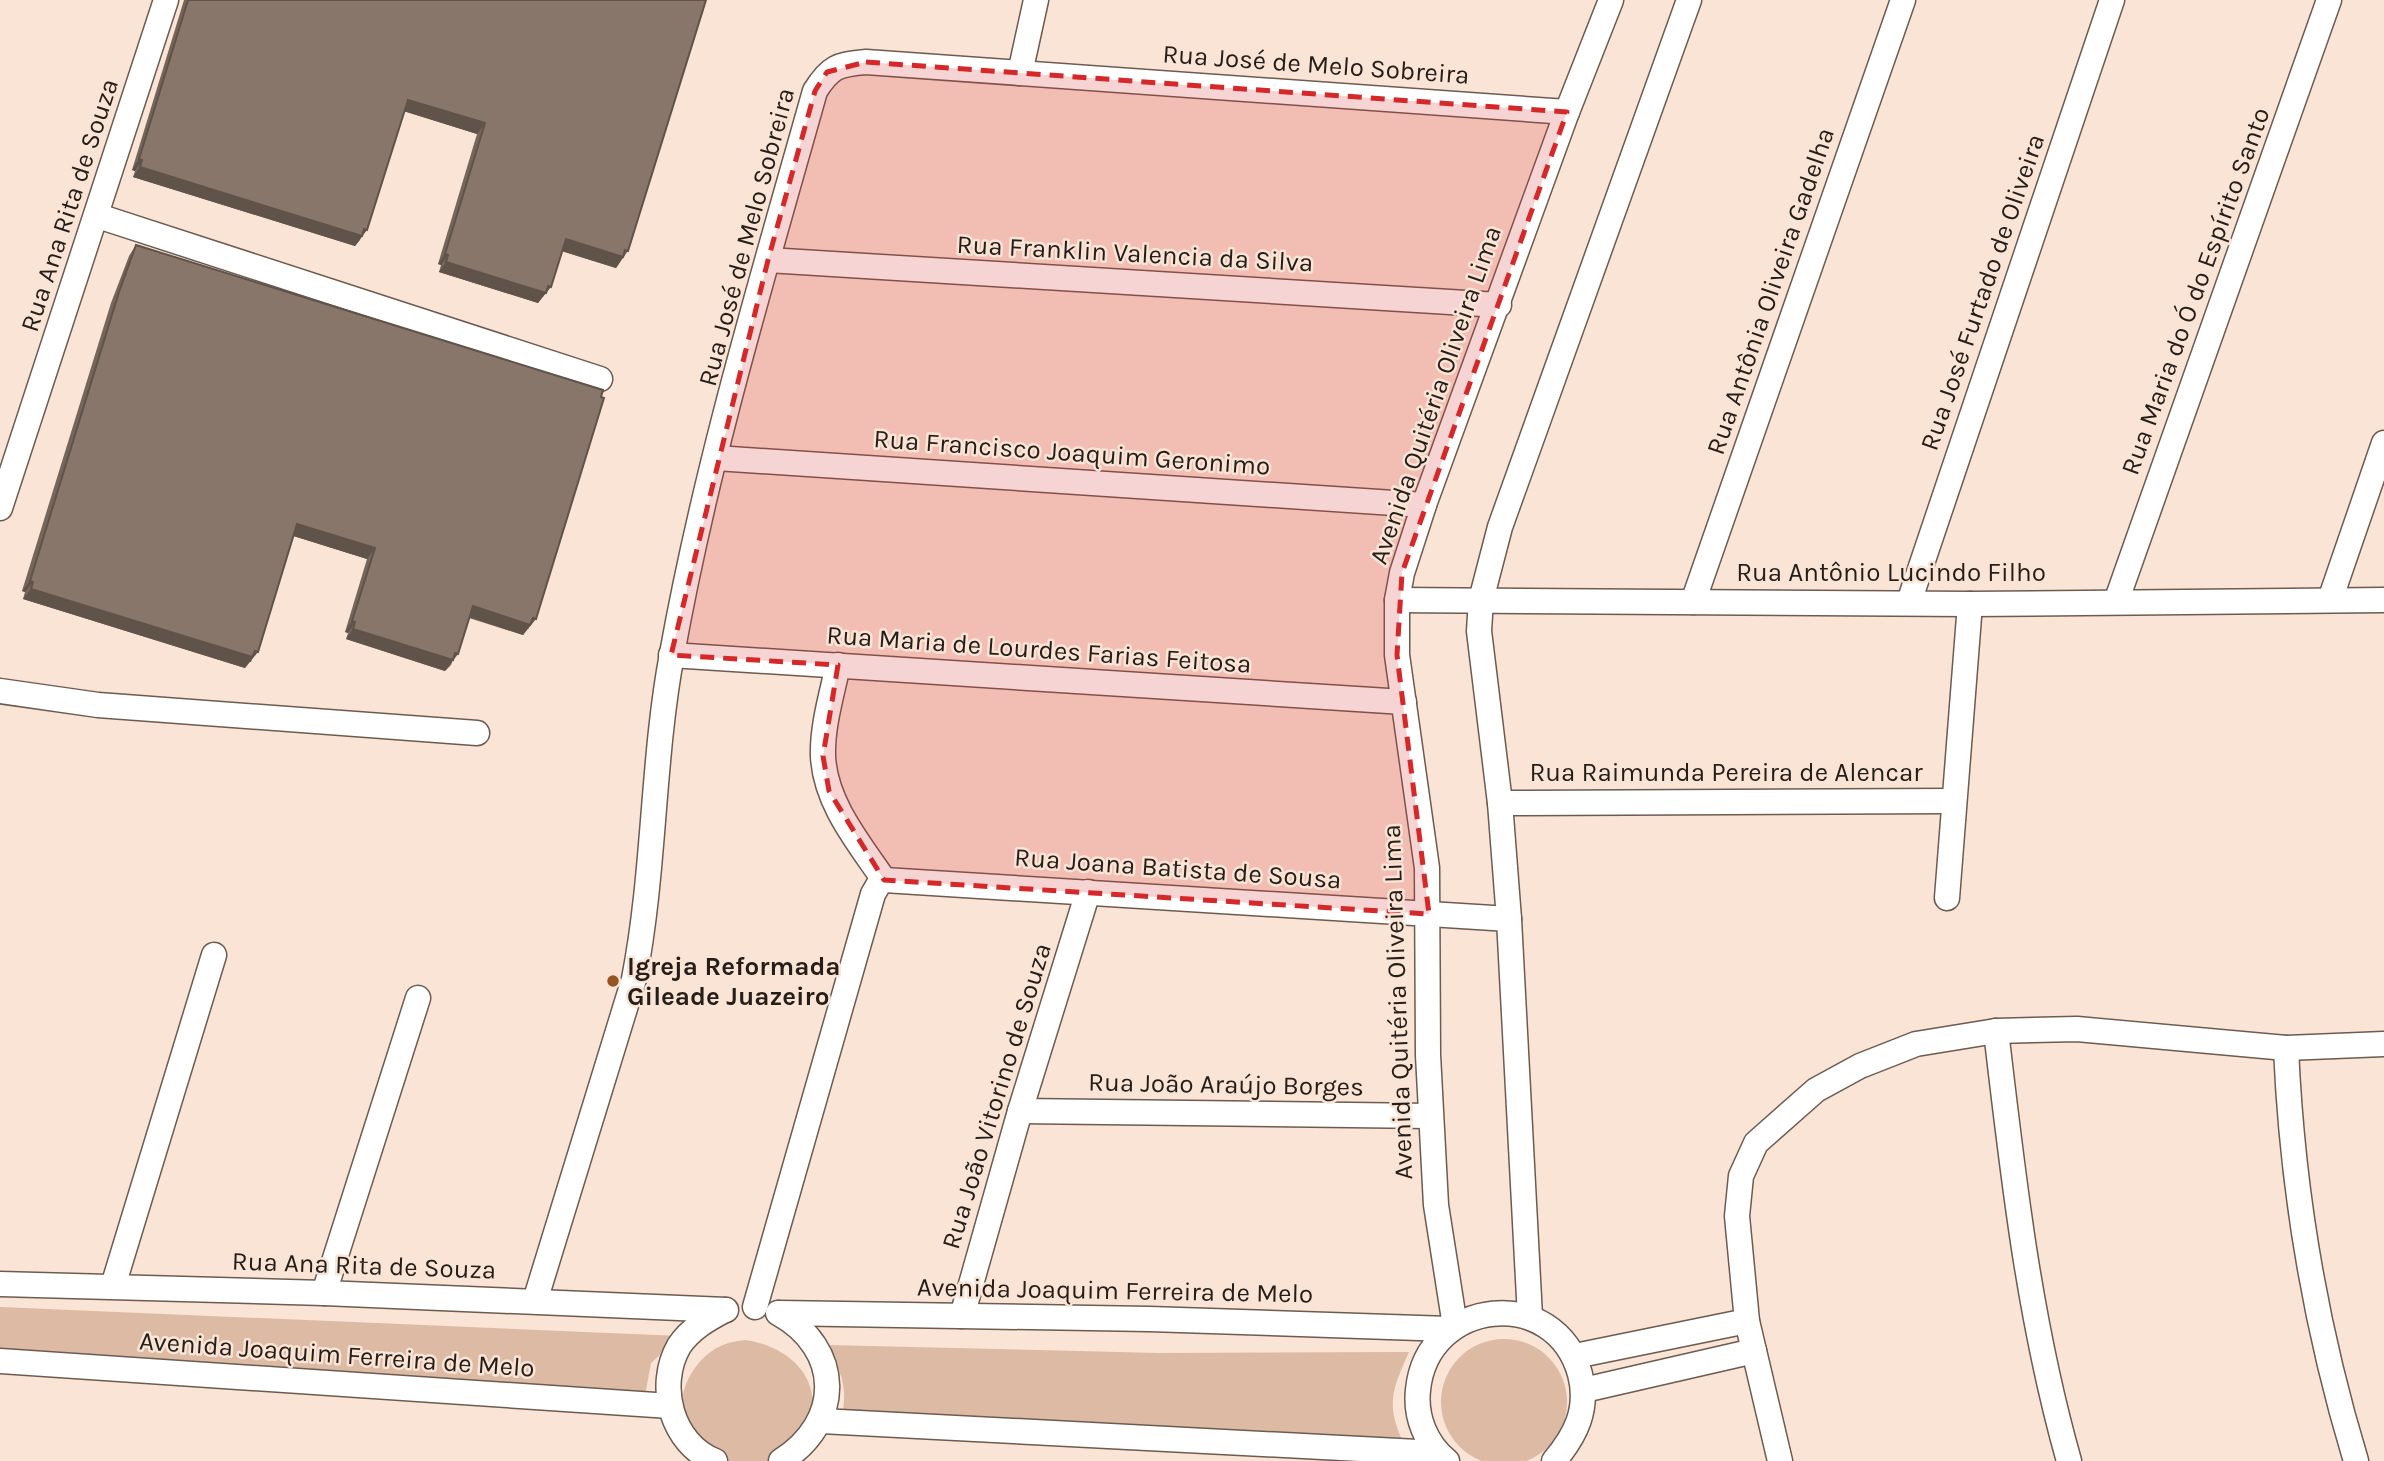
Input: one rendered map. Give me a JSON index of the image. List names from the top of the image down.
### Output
{
  "streets": {
    "street": [
      "Rua José de Melo Sobreira",
      "Rua Ana Rita de Souza",
      "Rua Franklin Valencia da Silva",
      "Rua Antônia Oliveira Gadelha",
      "Rua Maria do Ó do Espírito Santo",
      "Rua José Furtado de Oliveira",
      "Avenida Quitéria Oliveira Lima",
      "Rua Francisco Joaquim Geronimo",
      "Rua Antônio Lucindo Filho",
      "Rua Maria de Lourdes Farias Feitosa",
      "Rua Raimunda Pereira de Alencar",
      "Rua Joana Batista de Sousa",
      "Rua João Araújo Borges",
      "Rua João Vitorino de Souza",
      "Avenida Joaquim Ferreira de Melo"
    ]
  },
  "crossings": [
    ["Rua José de Melo Sobreira", "Rua Ana Rita de Souza"],
    ["Rua José de Melo Sobreira", "Rua Franklin Valencia da Silva"],
    ["Rua José de Melo Sobreira", "Avenida Quitéria Oliveira Lima"],
    ["Rua José de Melo Sobreira", "Rua Francisco Joaquim Geronimo"],
    ["Rua José de Melo Sobreira", "Rua Maria de Lourdes Farias Feitosa"],
    ["Rua Ana Rita de Souza", "Avenida Joaquim Ferreira de Melo"],
    ["Rua Franklin Valencia da Silva", "Avenida Quitéria Oliveira Lima"],
    ["Rua Antônia Oliveira Gadelha", "Rua Antônio Lucindo Filho"],
    ["Rua Maria do Ó do Espírito Santo", "Rua Antônio Lucindo Filho"],
    ["Rua José Furtado de Oliveira", "Rua Antônio Lucindo Filho"],
    ["Avenida Quitéria Oliveira Lima", "Rua Francisco Joaquim Geronimo"],
    ["Avenida Quitéria Oliveira Lima", "Rua Antônio Lucindo Filho"],
    ["Avenida Quitéria Oliveira Lima", "Rua Maria de Lourdes Farias Feitosa"],
    ["Avenida Quitéria Oliveira Lima", "Rua Joana Batista de Sousa"],
    ["Avenida Quitéria Oliveira Lima", "Rua João Araújo Borges"],
    ["Avenida Quitéria Oliveira Lima", "Avenida Joaquim Ferreira de Melo"],
    ["Rua Joana Batista de Sousa", "Rua João Vitorino de Souza"],
    ["Rua João Araújo Borges", "Rua João Vitorino de Souza"],
    ["Rua João Vitorino de Souza", "Avenida Joaquim Ferreira de Melo"]
  ],
  "places": ["Igreja Reformada Gileade Juazeiro"]
}
